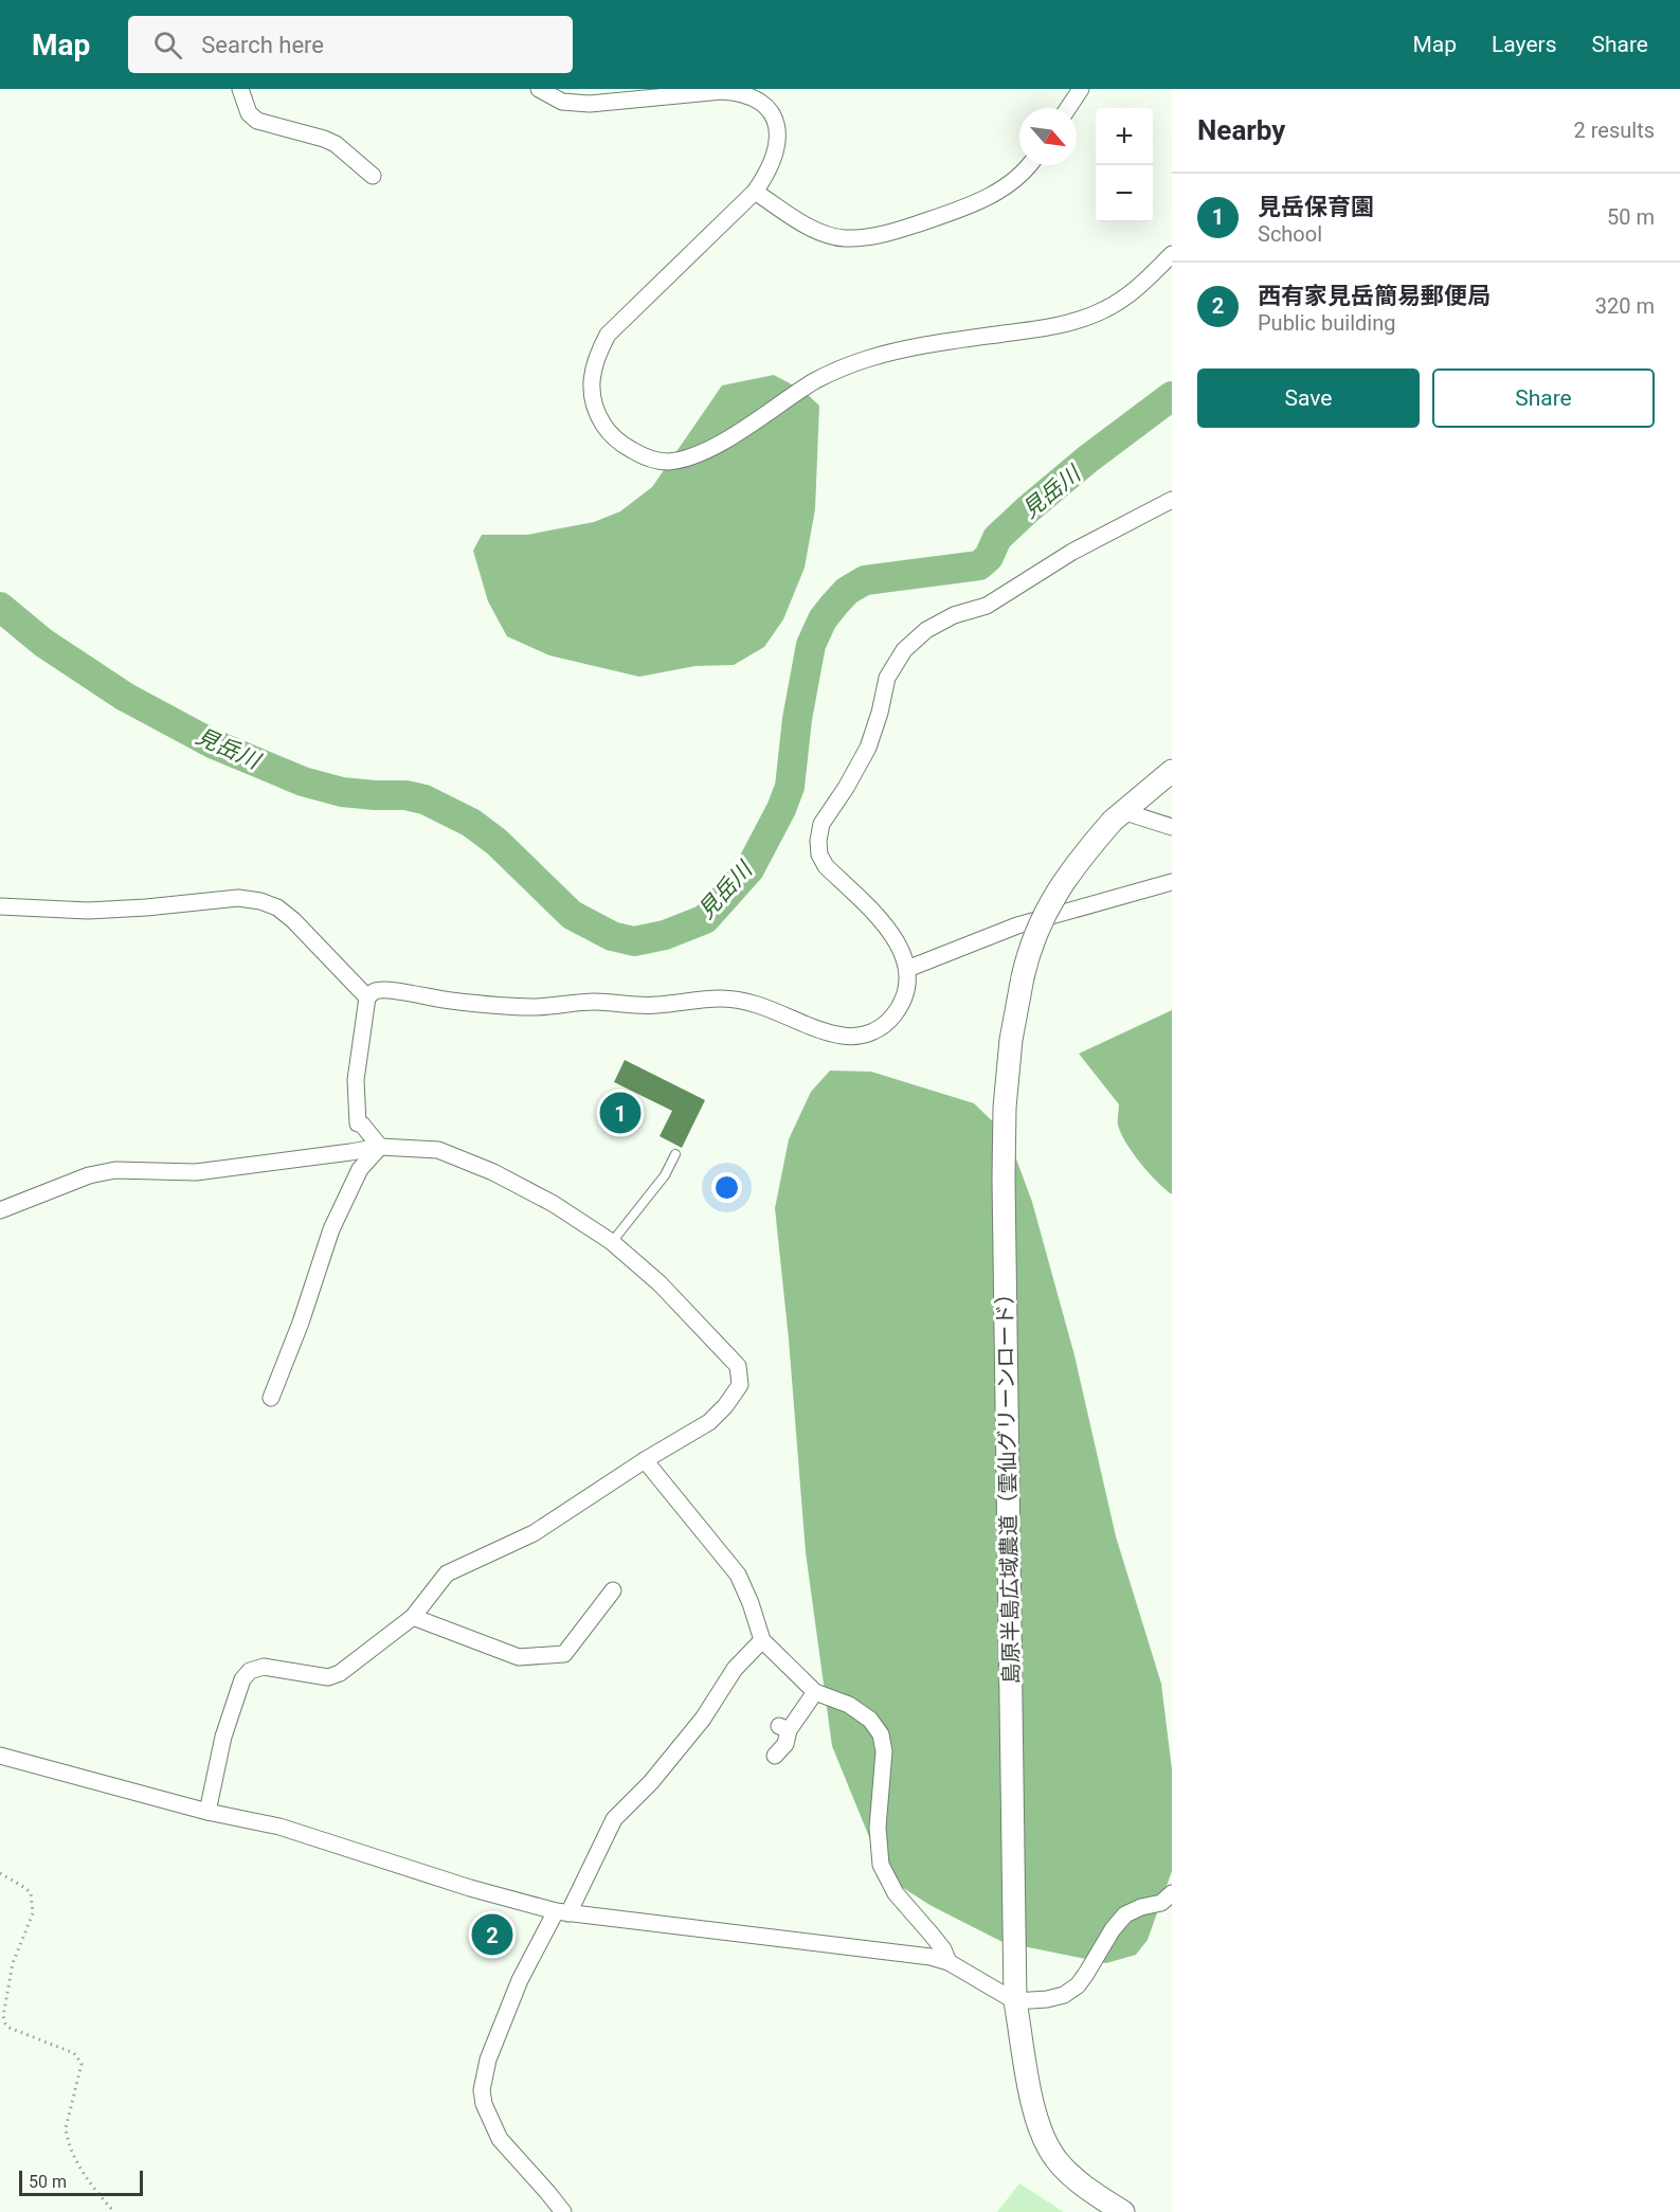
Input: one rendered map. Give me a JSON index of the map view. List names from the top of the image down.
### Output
{
  "streets": {
    "street": ["島原半島広域農道（雲仙グリーンロード）"]
  },
  "water": ["見岳川"],
  "scale_bar": "50 m",
  "north": "bottom right",
  "page": {
    "header": "Map",
    "search": "Search here",
    "nav": ["Map", "Layers", "Share"],
    "heading": ["Nearby", "2 results"],
    "map_buttons": ["+", "−"],
    "list": [
      {
        "mark": "1",
        "name": "見岳保育園",
        "note": "School",
        "value": "50 m"
      },
      {
        "mark": "2",
        "name": "西有家見岳簡易郵便局",
        "note": "Public building",
        "value": "320 m"
      }
    ],
    "buttons": ["Save", "Share"],
    "pins": ["1", "2"],
    "scale": "50 m"
  }
}
